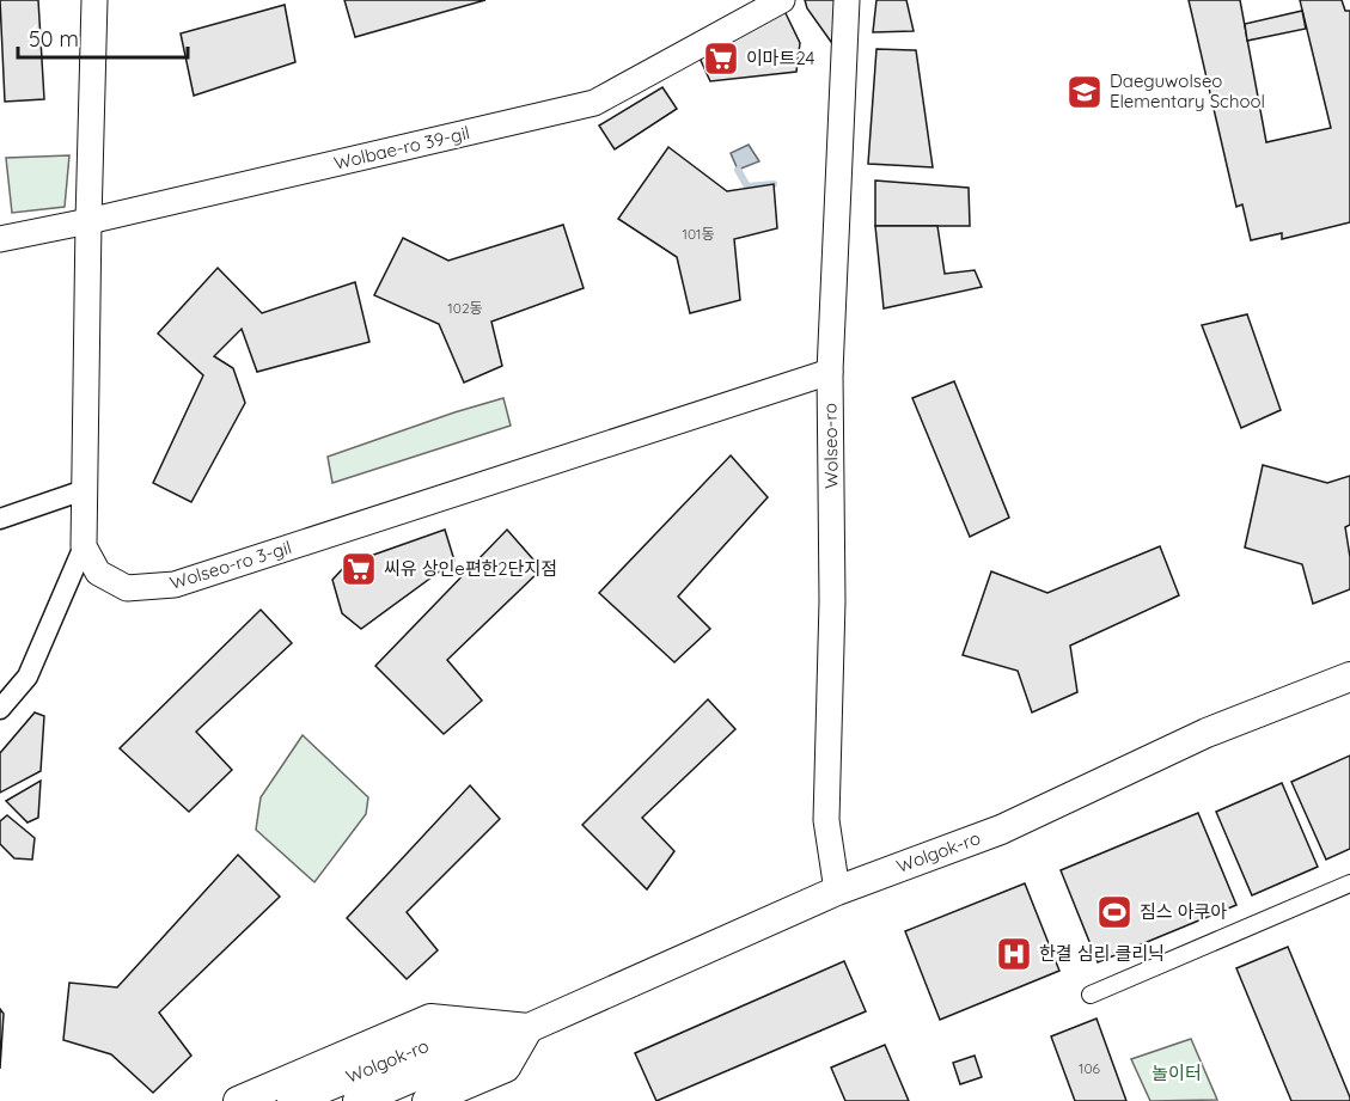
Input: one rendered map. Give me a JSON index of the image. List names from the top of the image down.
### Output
{
  "streets": {
    "main road": ["Wolgok-ro"],
    "street": ["Wolbae-ro 39-gil", "Wolseo-ro", "Wolseo-ro 3-gil"]
  },
  "crossings": [
    ["Wolseo-ro", "Wolseo-ro 3-gil"],
    ["Wolseo-ro", "Wolgok-ro"]
  ],
  "parks": ["놀이터"],
  "places": {
    "supermarket": ["이마트24", "씨유 상인e편한2단지점"],
    "school or university": ["Daeguwolseo Elementary School"],
    "sports": ["짐스 아쿠아"],
    "hospital": ["한결 심리 클리닉"]
  },
  "house_numbers": ["101동", "102동", "106"],
  "scale_bar": "50 m"
}
